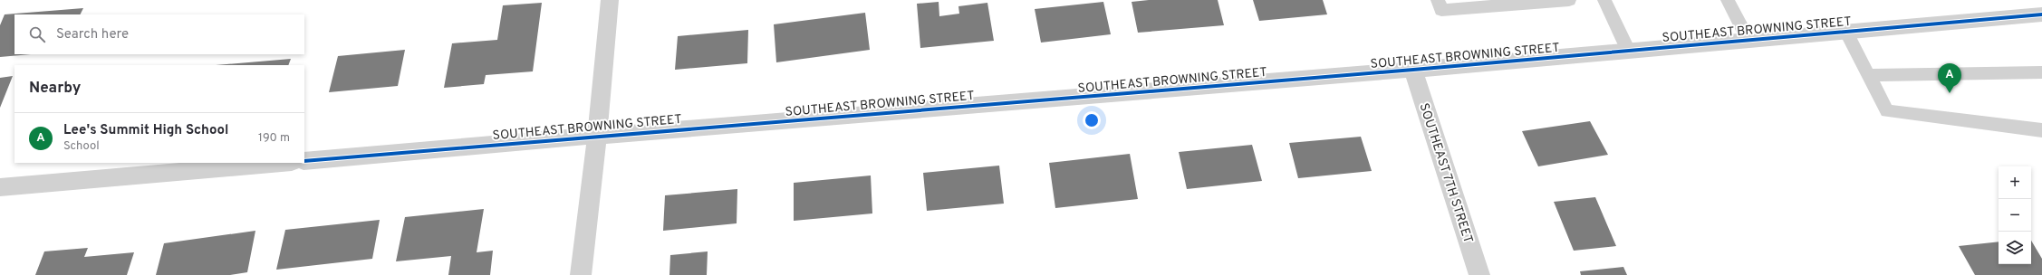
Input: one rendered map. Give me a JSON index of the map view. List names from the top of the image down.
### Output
{
  "streets": {
    "street": ["SOUTHEAST BROWNING STREET", "SOUTHEAST 7TH STREET"]
  },
  "crossings": [
    ["SOUTHEAST BROWNING STREET", "SOUTHEAST 7TH STREET"]
  ],
  "page": {
    "search": "Search here",
    "pins": "A",
    "heading": "Nearby",
    "list": [
      {
        "mark": "A",
        "name": "Lee's Summit High School",
        "note": "School",
        "value": "190 m"
      }
    ],
    "map_buttons": ["+", "−"]
  }
}
